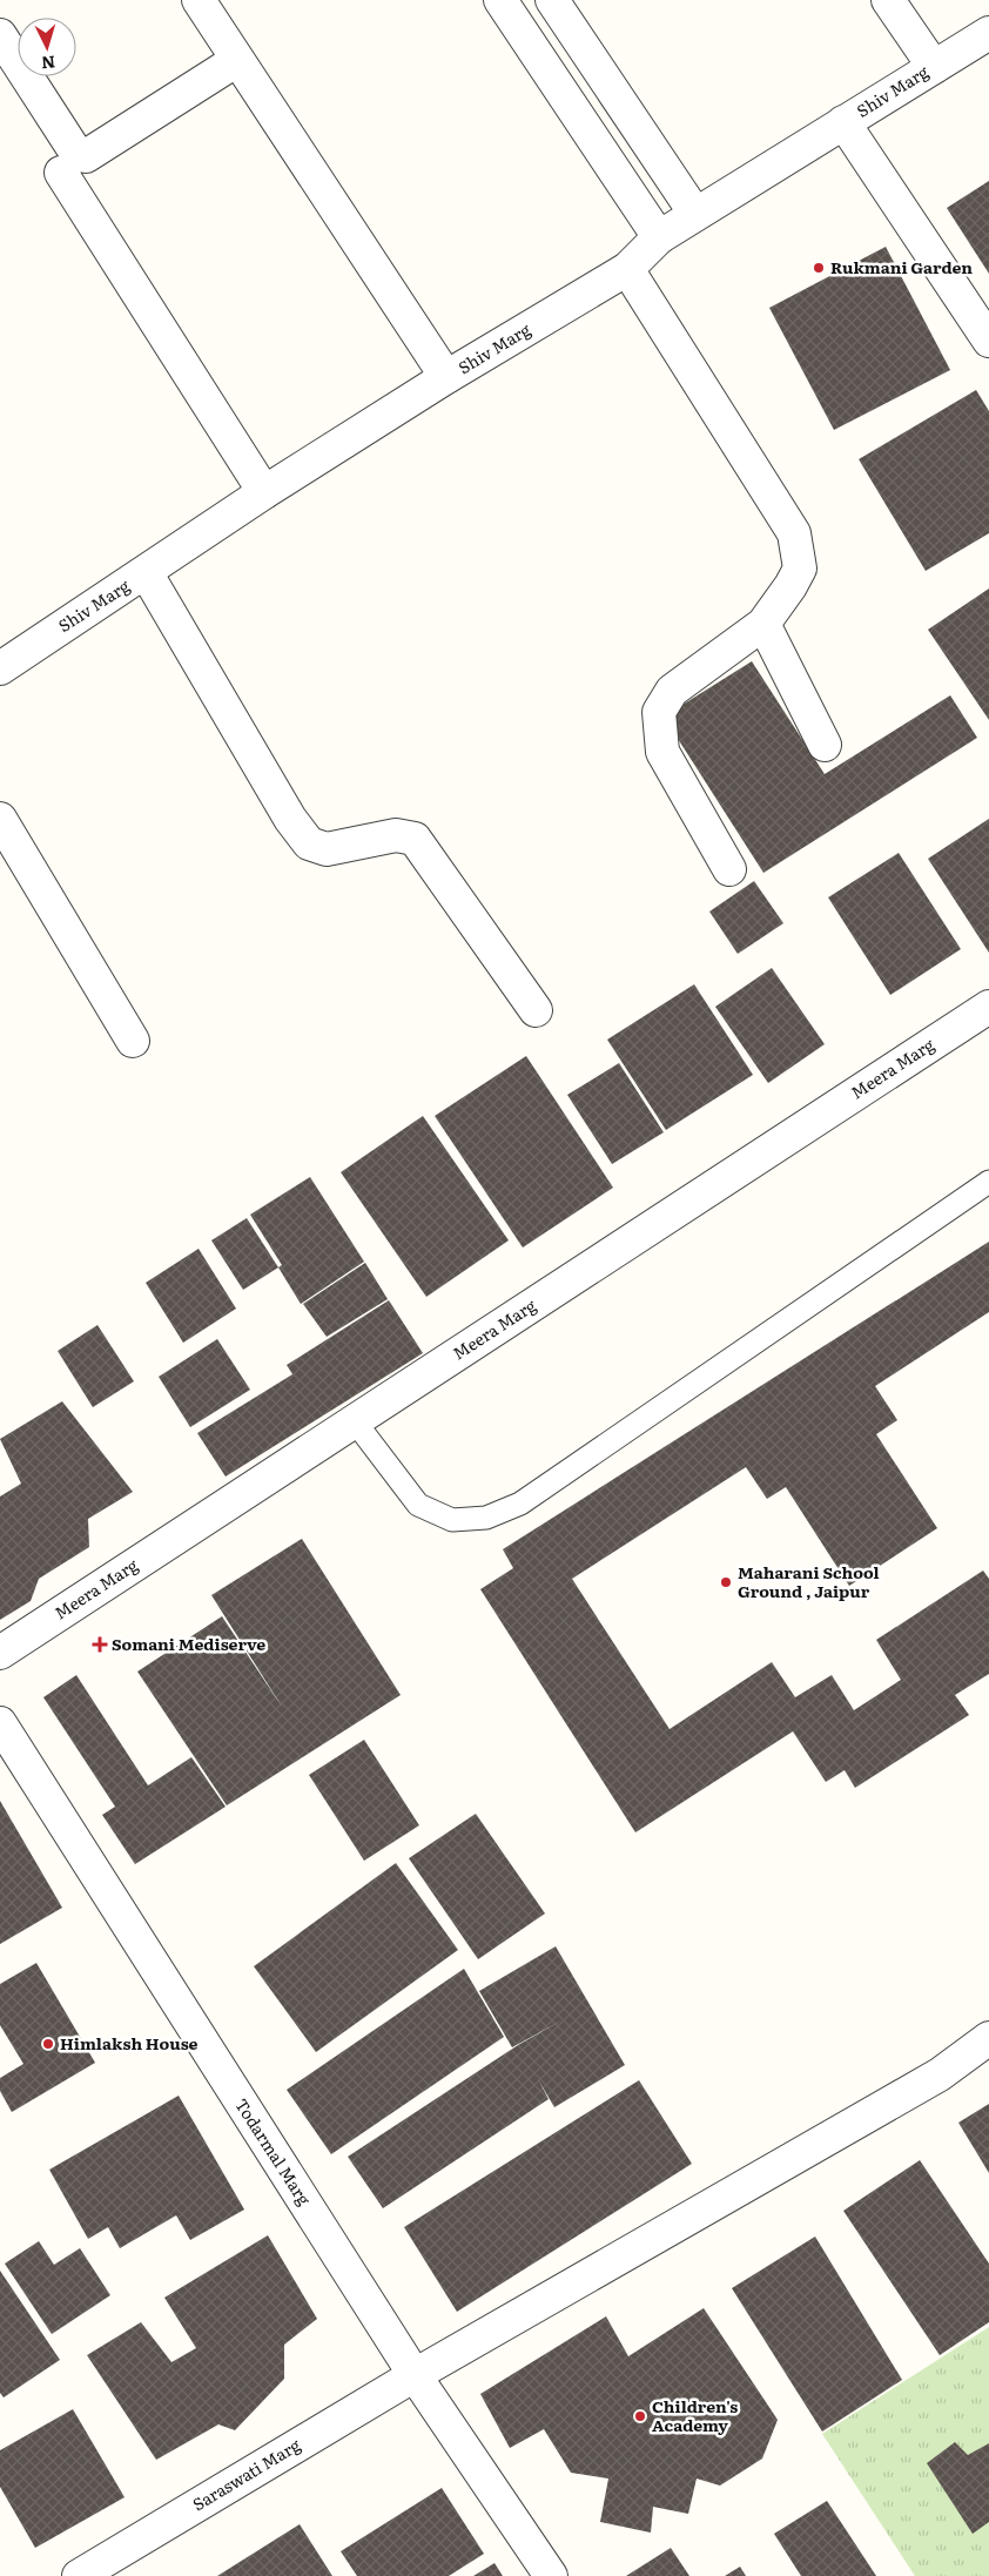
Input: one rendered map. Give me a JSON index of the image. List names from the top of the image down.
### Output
{
  "streets": {
    "street": [
      "Shiv Marg",
      "Meera Marg",
      "Todarmal Marg",
      "Saraswati Marg"
    ]
  },
  "crossings": [
    ["Todarmal Marg", "Saraswati Marg"]
  ],
  "places": {
    "other": [
      "Rukmani Garden",
      "Maharani School Ground , Jaipur",
      "Himlaksh House",
      "Children's Academy"
    ],
    "health": ["Somani Mediserve"]
  },
  "north": "bottom"
}
